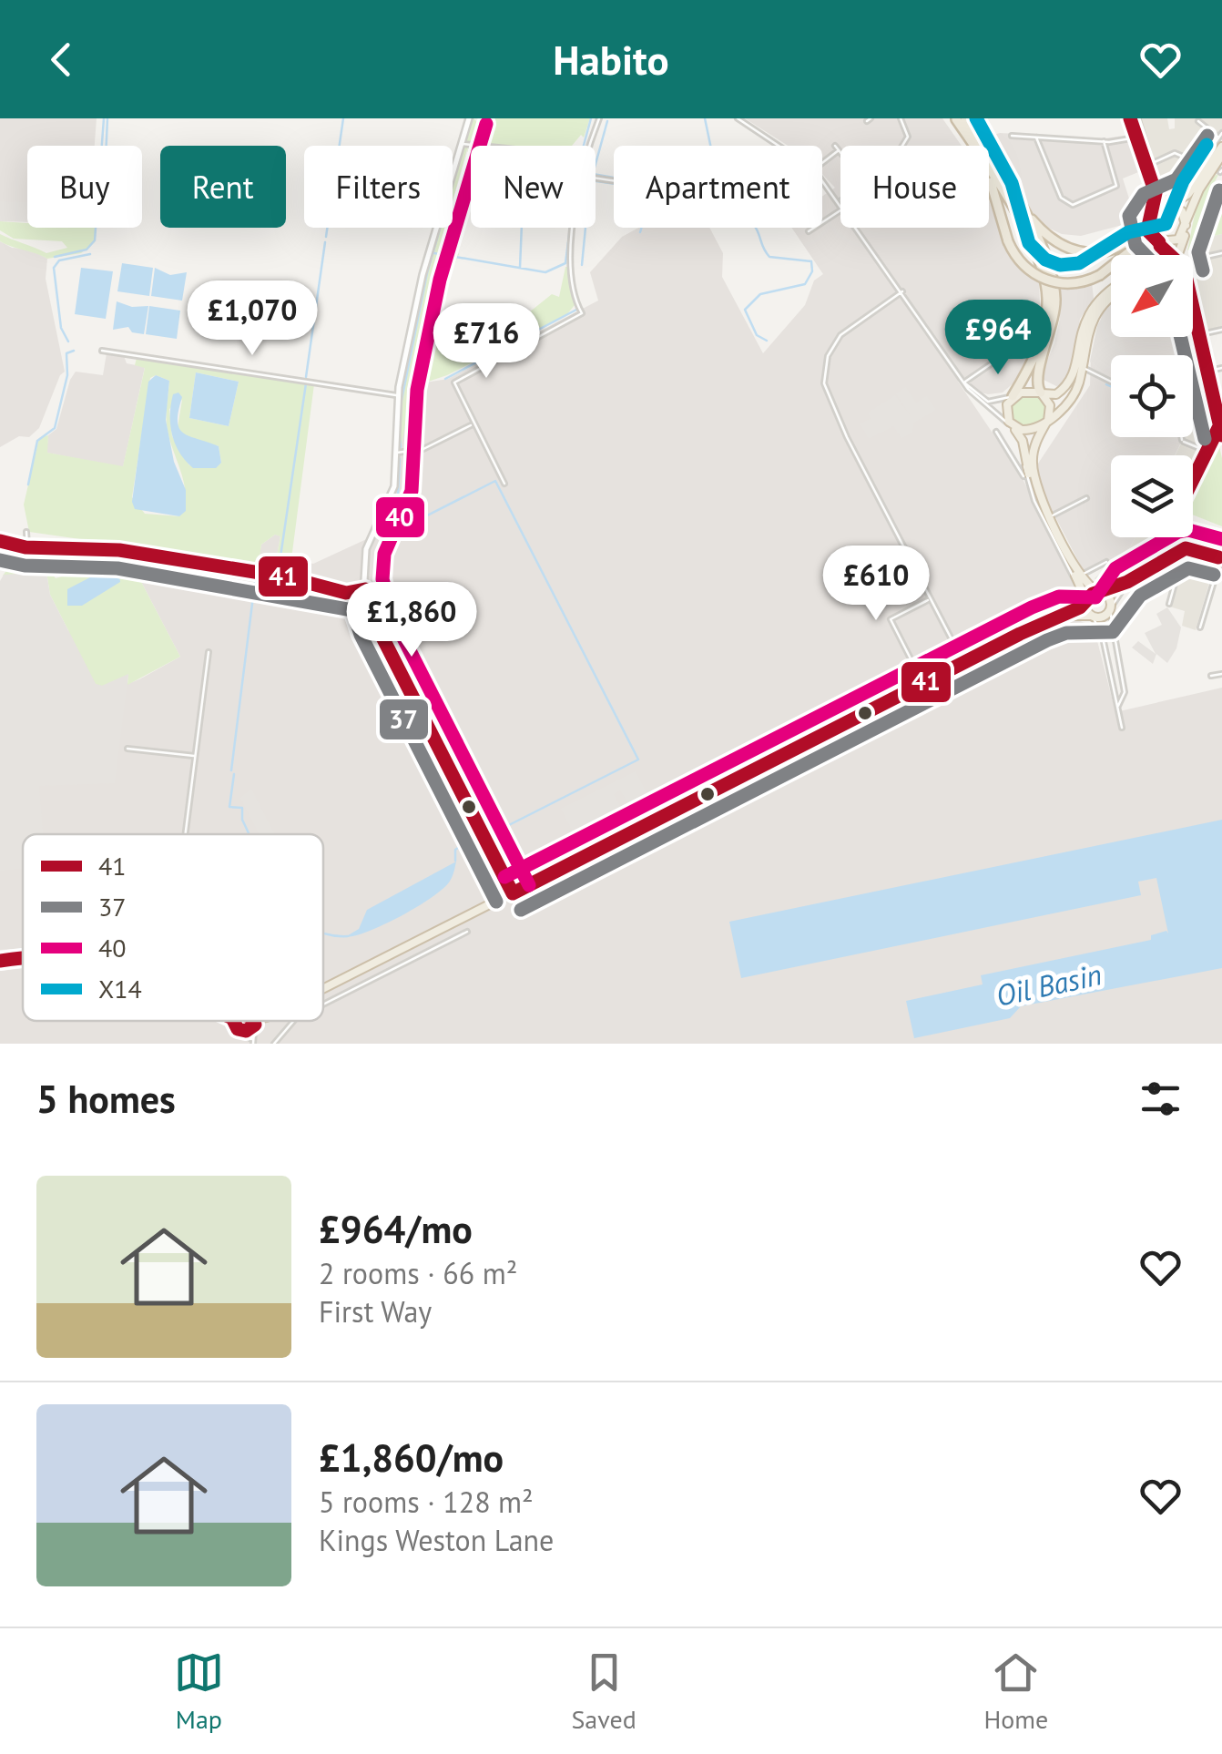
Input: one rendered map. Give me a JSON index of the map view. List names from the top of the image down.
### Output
{
  "water": ["Oil Basin"],
  "lines": [
    "transit line 41",
    "transit line X14",
    "transit line 40",
    "transit line 37"
  ],
  "legend": [
    "41",
    "37",
    "40",
    "X14"
  ],
  "north": "bottom left",
  "page": {
    "header": "Habito",
    "chip": [
      "Buy",
      "Rent",
      "Filters",
      "New",
      "Apartment",
      "House"
    ],
    "price": [
      "£1,070",
      "£964",
      "£716",
      "£610",
      "£1,860"
    ],
    "heading": "5 homes",
    "list": [
      {
        "name": "£964/mo",
        "note": "2 rooms · 66 m² · First Way"
      },
      {
        "name": "£1,860/mo",
        "note": "5 rooms · 128 m² · Kings Weston Lane"
      }
    ],
    "tabs": ["Map", "Saved", "Home"]
  }
}
